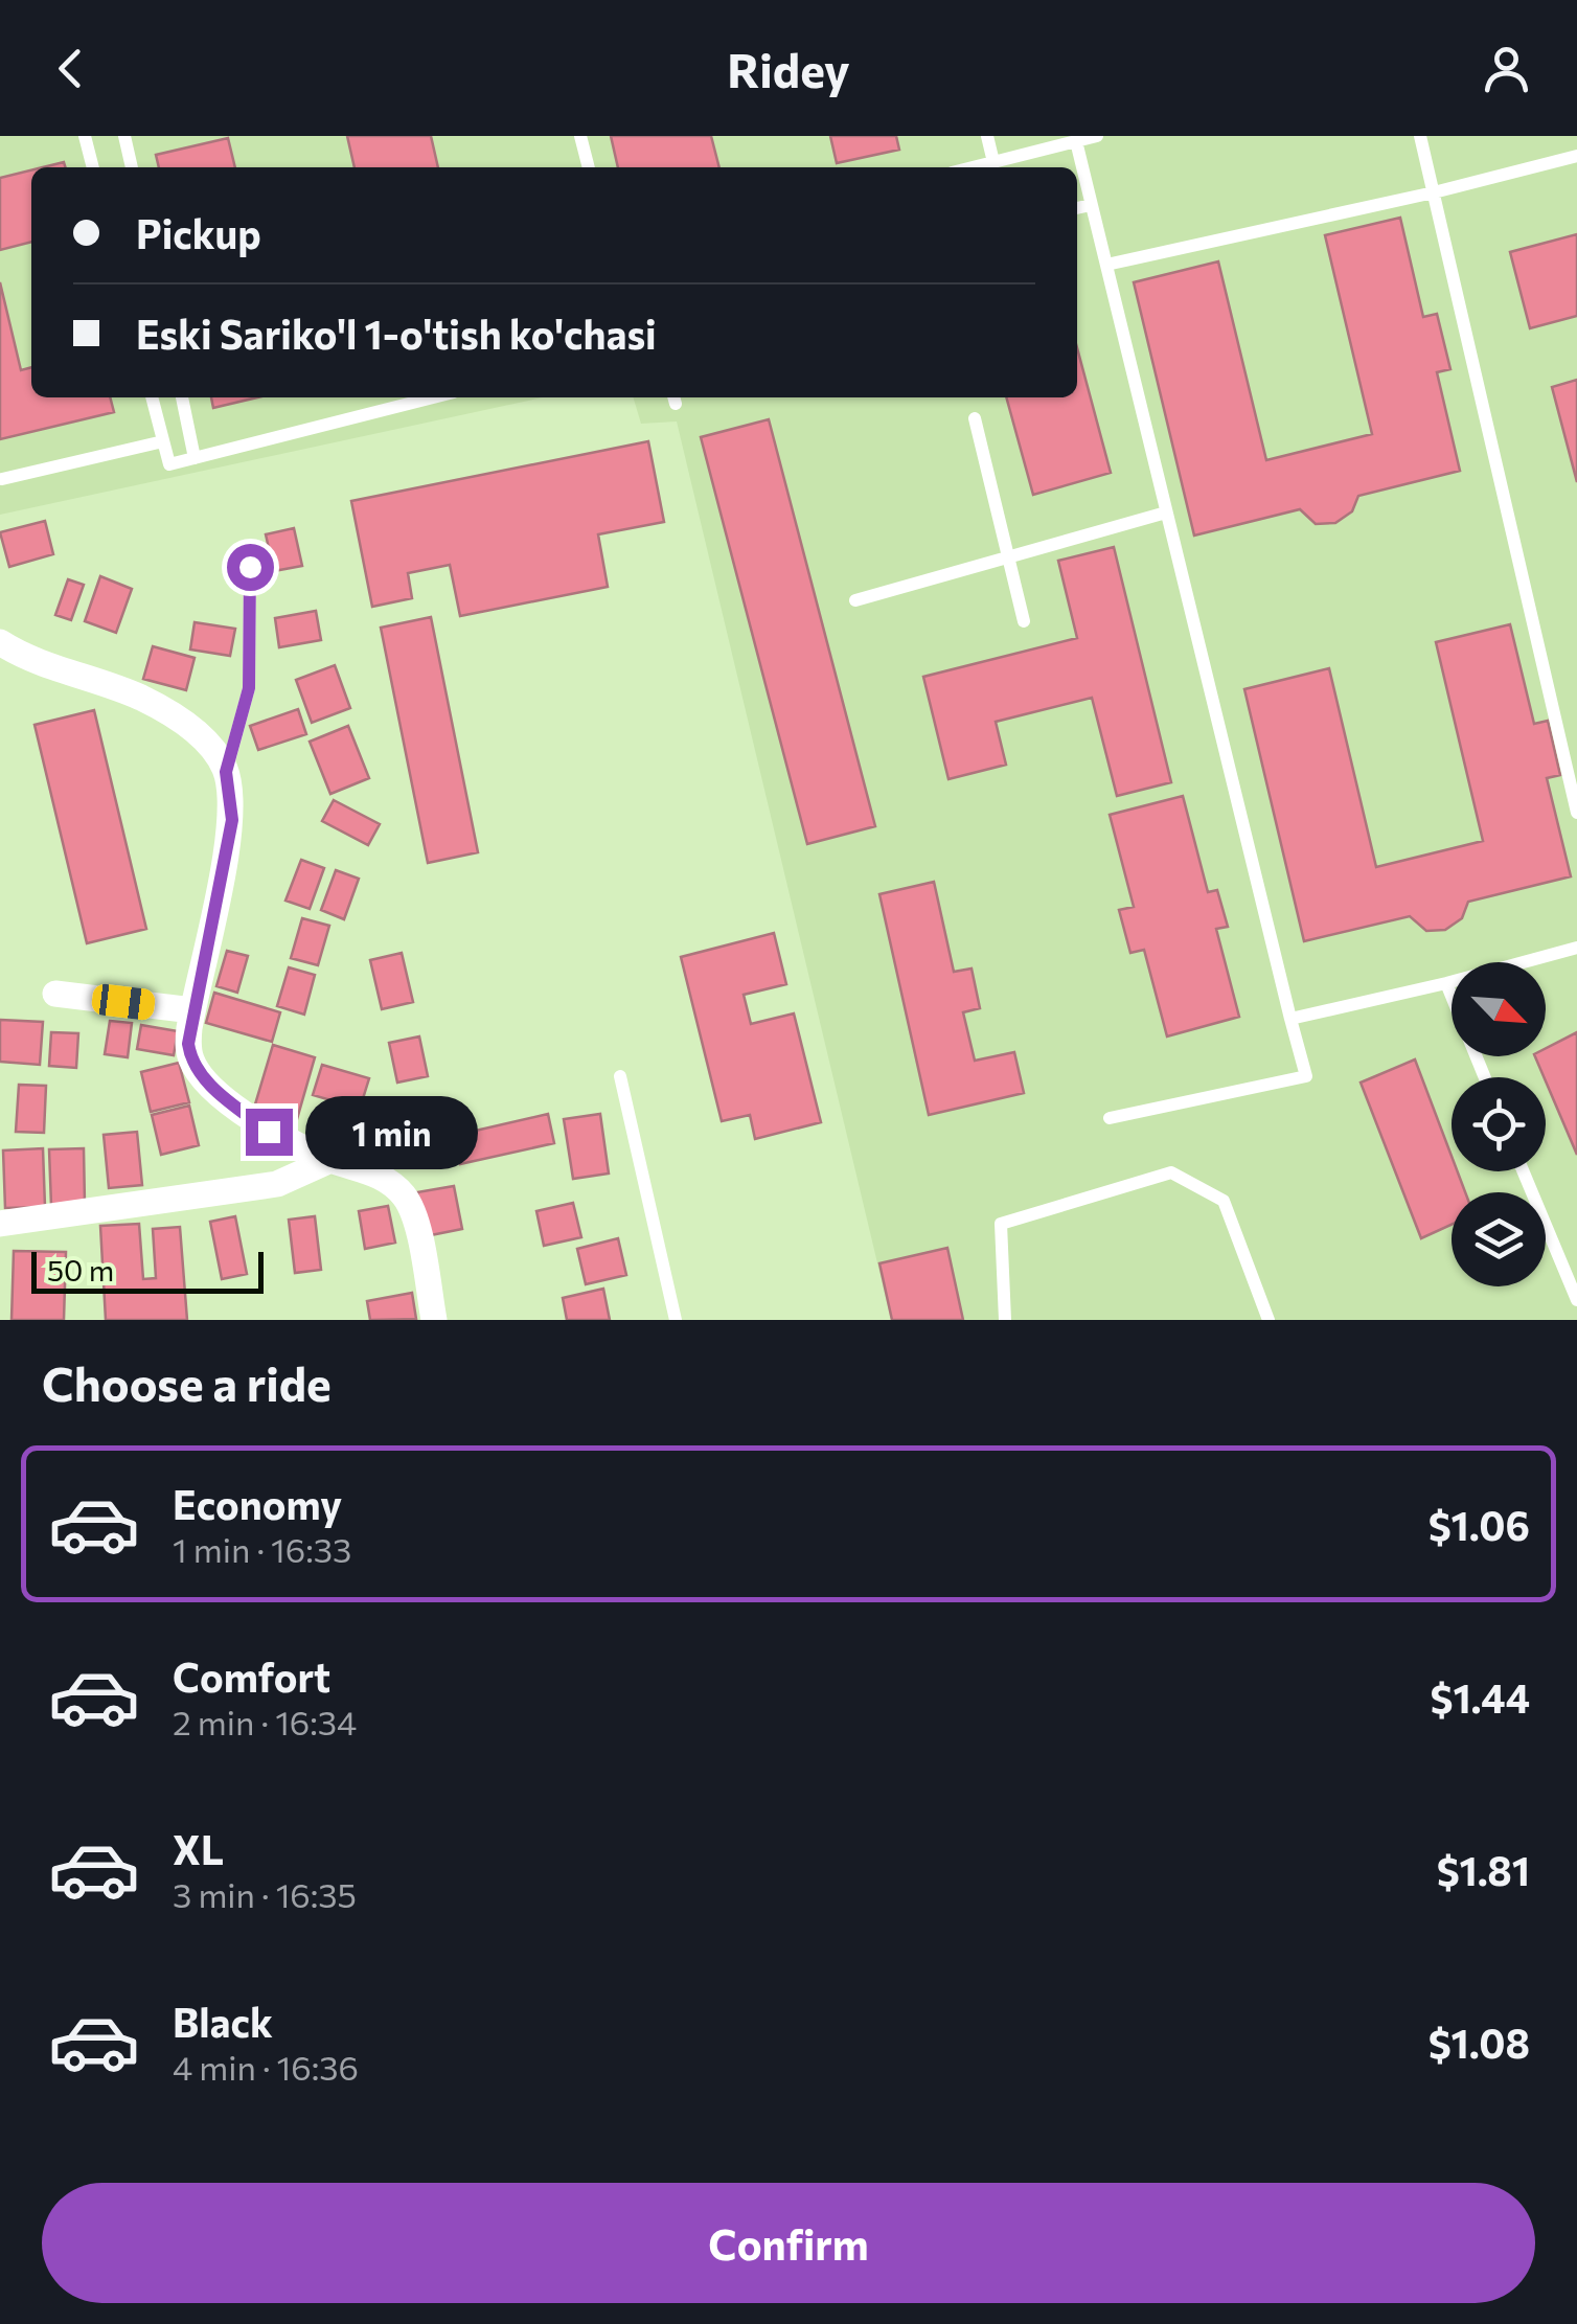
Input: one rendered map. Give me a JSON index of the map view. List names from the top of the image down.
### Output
{
  "scale_bar": "50 m",
  "north": "bottom right",
  "page": {
    "header": "Ridey",
    "banner": ["Pickup", "Eski Sariko'l 1-o'tish ko'chasi"],
    "bubble": "1 min",
    "scale": "50 m",
    "heading": "Choose a ride",
    "list": [
      {
        "name": "Economy",
        "note": "1 min · 16:33",
        "value": "$1.06"
      },
      {
        "name": "Comfort",
        "note": "2 min · 16:34",
        "value": "$1.44"
      },
      {
        "name": "XL",
        "note": "3 min · 16:35",
        "value": "$1.81"
      },
      {
        "name": "Black",
        "note": "4 min · 16:36",
        "value": "$1.08"
      }
    ],
    "buttons": "Confirm"
  }
}
